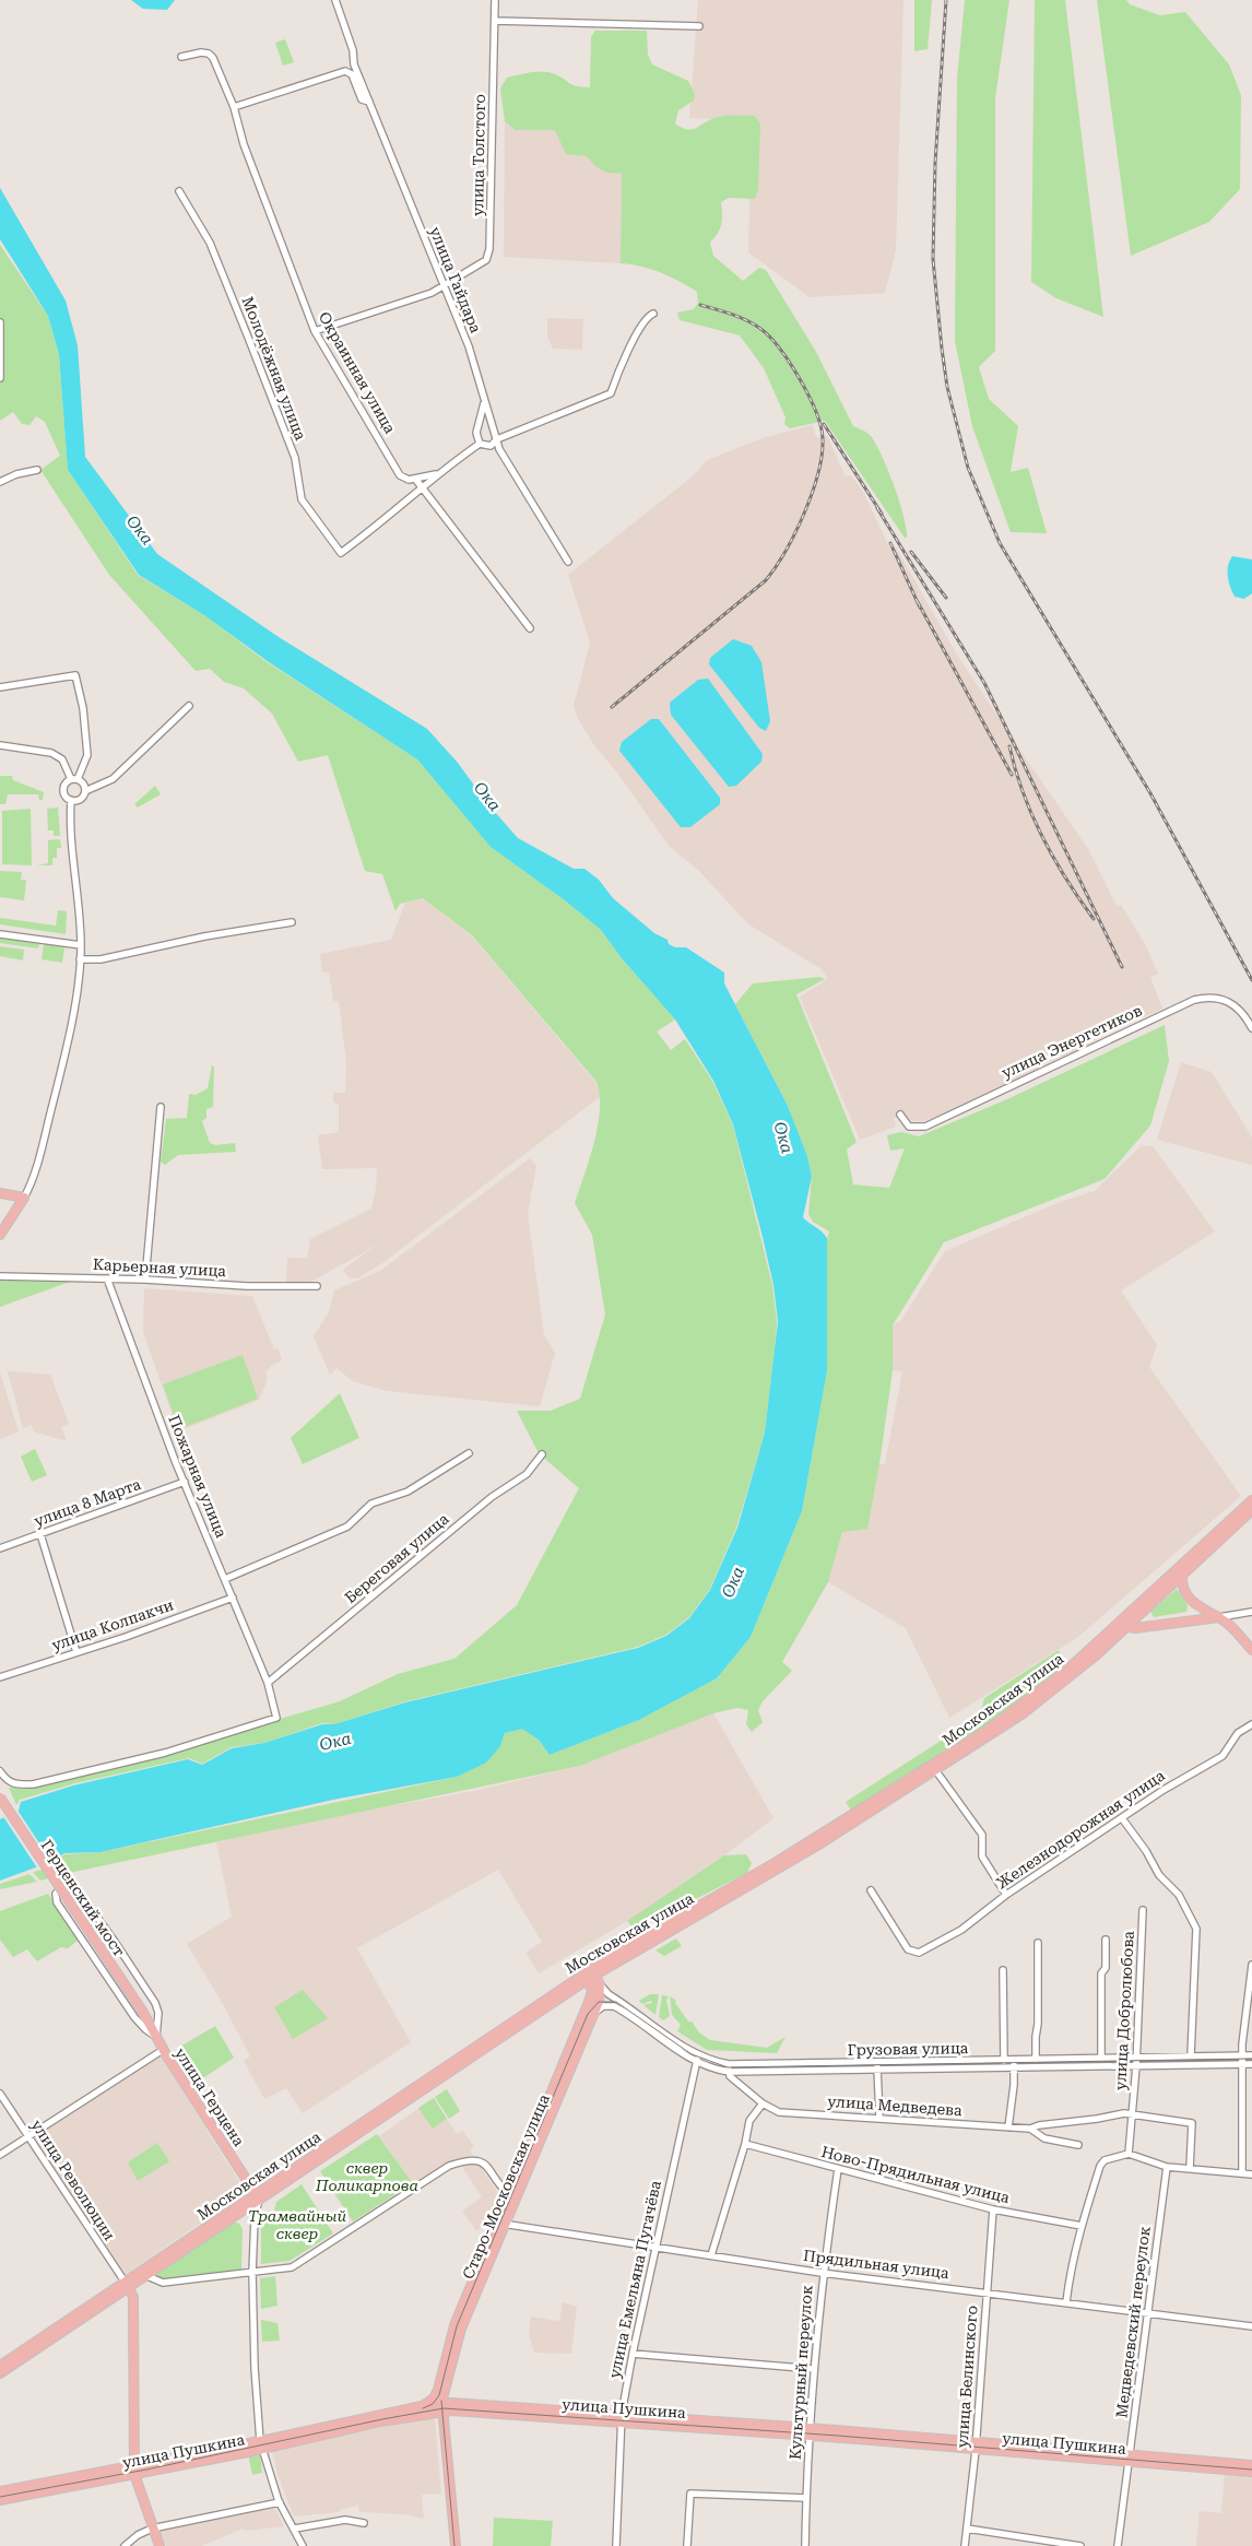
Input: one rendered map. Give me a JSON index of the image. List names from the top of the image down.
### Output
{
  "streets": {
    "main road": [
      "Московская улица",
      "Герценский мост",
      "Грузовая улица",
      "улица Герцена",
      "Старо-Московская улица",
      "улица Пушкина"
    ],
    "street": [
      "улица Толстого",
      "улица Гайдара",
      "Молодёжная улица",
      "Окраинная улица",
      "улица Энергетиков",
      "Карьерная улица",
      "Пожарная улица",
      "улица 8 Марта",
      "Береговая улица",
      "улица Колпакчи",
      "Железнодорожная улица",
      "улица Добролюбова",
      "улица Медведева",
      "Ново-Прядильная улица",
      "улица Революции",
      "Прядильная улица",
      "улица Емельяна Пугачёва",
      "Медведевский переулок",
      "Культурный переулок",
      "улица Белинского"
    ]
  },
  "crossings": [
    ["улица Толстого", "улица Гайдара"],
    ["улица Толстого", "Окраинная улица"],
    ["Молодёжная улица", "Окраинная улица"],
    ["Карьерная улица", "Пожарная улица"],
    ["Пожарная улица", "улица 8 Марта"],
    ["Пожарная улица", "Береговая улица"],
    ["Пожарная улица", "улица Колпакчи"],
    ["Московская улица", "Грузовая улица"],
    ["Московская улица", "улица Герцена"],
    ["Московская улица", "улица Революции"],
    ["Герценский мост", "улица Герцена"],
    ["улица Добролюбова", "Грузовая улица"],
    ["Грузовая улица", "улица Медведева"],
    ["Грузовая улица", "Старо-Московская улица"],
    ["Грузовая улица", "улица Емельяна Пугачёва"],
    ["Ново-Прядильная улица", "Культурный переулок"],
    ["Ново-Прядильная улица", "улица Белинского"],
    ["Старо-Московская улица", "Прядильная улица"],
    ["Старо-Московская улица", "улица Пушкина"],
    ["Прядильная улица", "улица Емельяна Пугачёва"],
    ["Прядильная улица", "Медведевский переулок"],
    ["Прядильная улица", "Культурный переулок"],
    ["Прядильная улица", "улица Белинского"],
    ["улица Емельяна Пугачёва", "улица Пушкина"],
    ["Медведевский переулок", "улица Пушкина"],
    ["Культурный переулок", "улица Пушкина"],
    ["улица Белинского", "улица Пушкина"]
  ],
  "water": ["Ока"],
  "parks": ["сквер Поликарпова", "Трамвайный сквер"]
}
